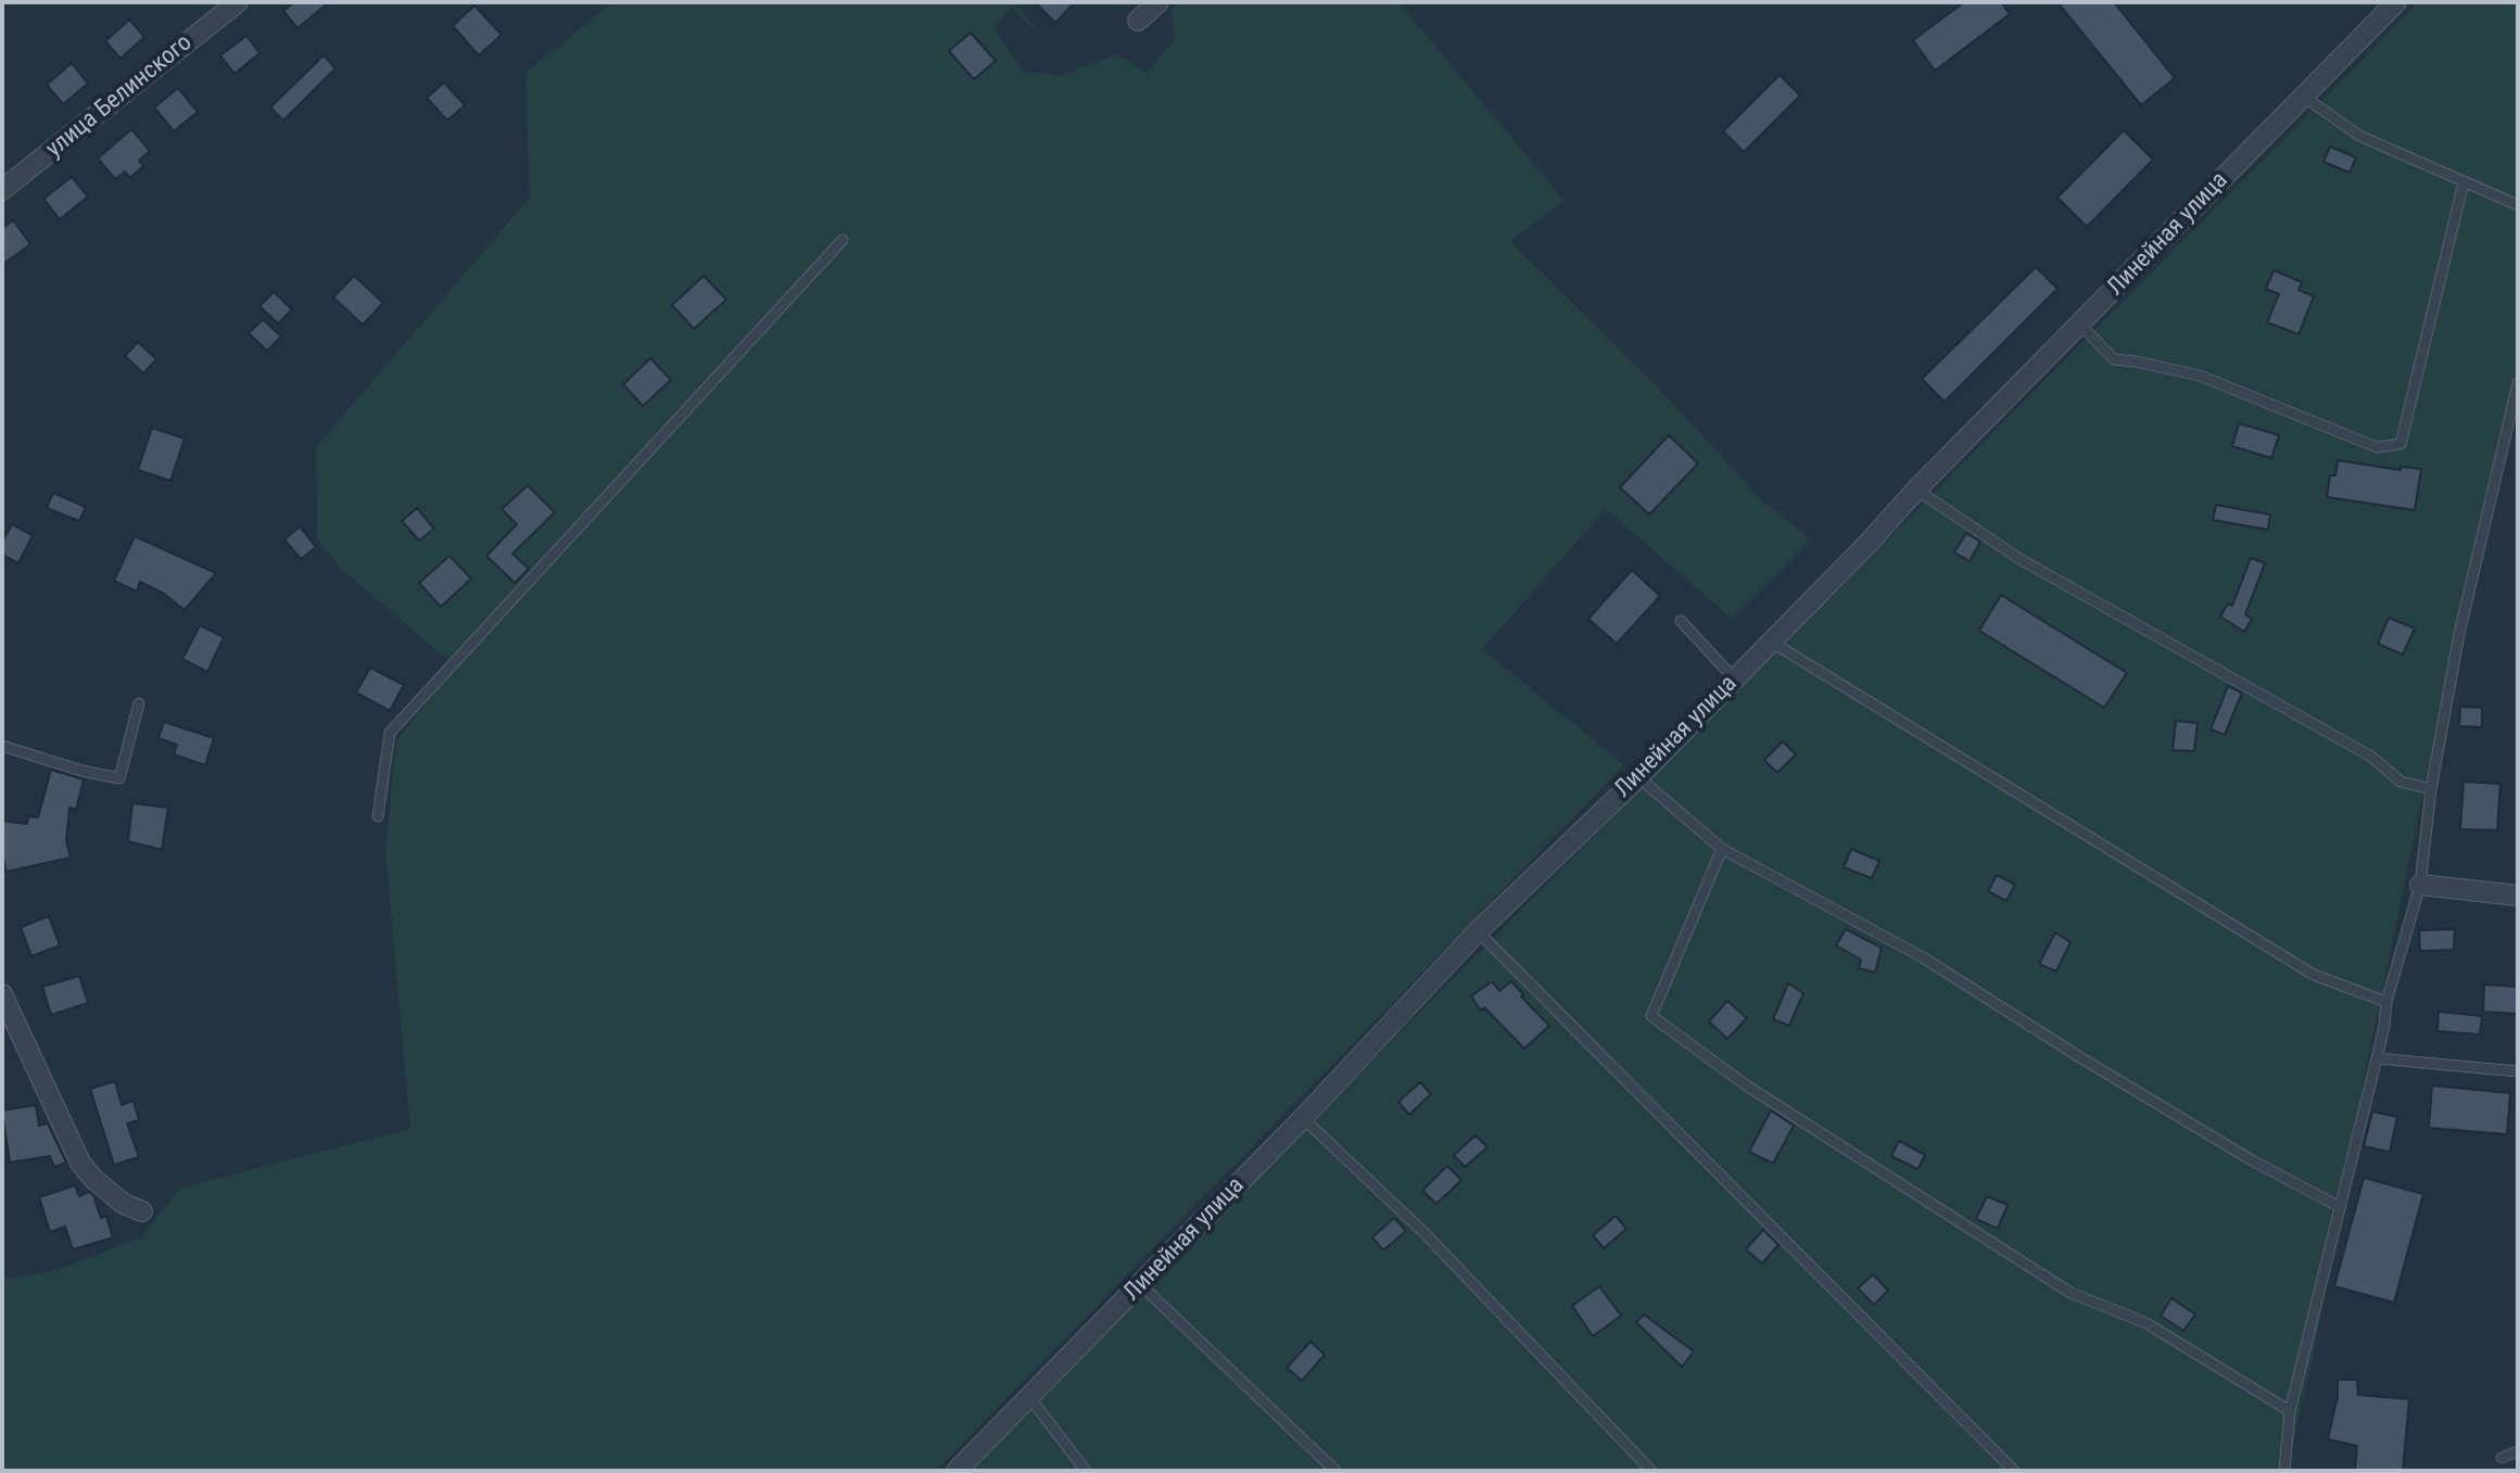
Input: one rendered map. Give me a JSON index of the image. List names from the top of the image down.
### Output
{
  "streets": {
    "street": ["улица Белинского", "Линейная улица"]
  }
}
